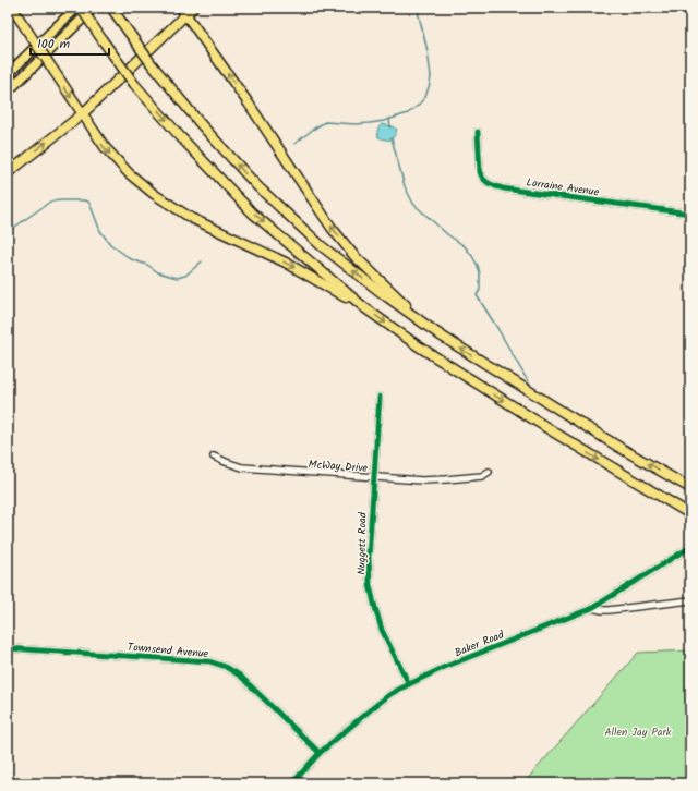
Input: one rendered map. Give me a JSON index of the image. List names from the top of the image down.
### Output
{
  "streets": {
    "street": [
      "Lorraine Avenue",
      "McWay Drive",
      "Nuggett Road",
      "Baker Road",
      "Townsend Avenue"
    ]
  },
  "crossings": [
    ["McWay Drive", "Nuggett Road"],
    ["Nuggett Road", "Baker Road"],
    ["Baker Road", "Townsend Avenue"]
  ],
  "parks": ["Allen Jay Park"],
  "scale_bar": "100 m"
}
